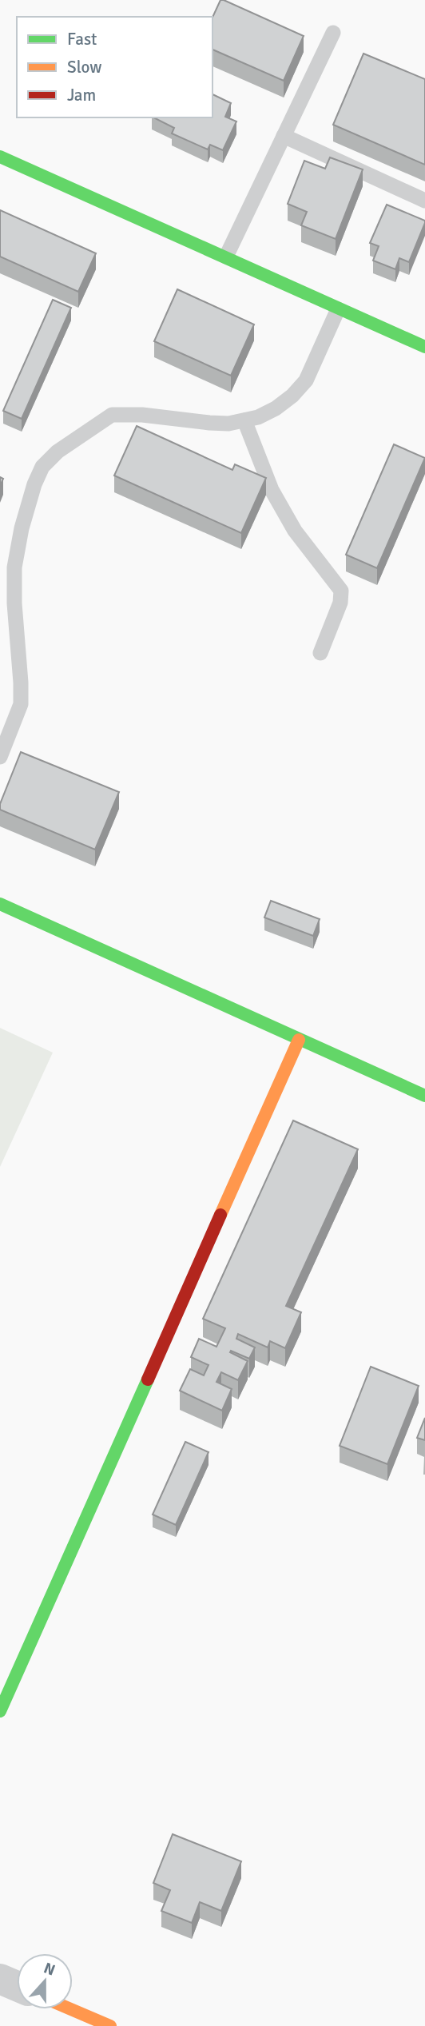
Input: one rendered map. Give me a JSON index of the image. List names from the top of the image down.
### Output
{
  "legend": ["Fast", "Slow", "Jam"],
  "north": "top"
}
